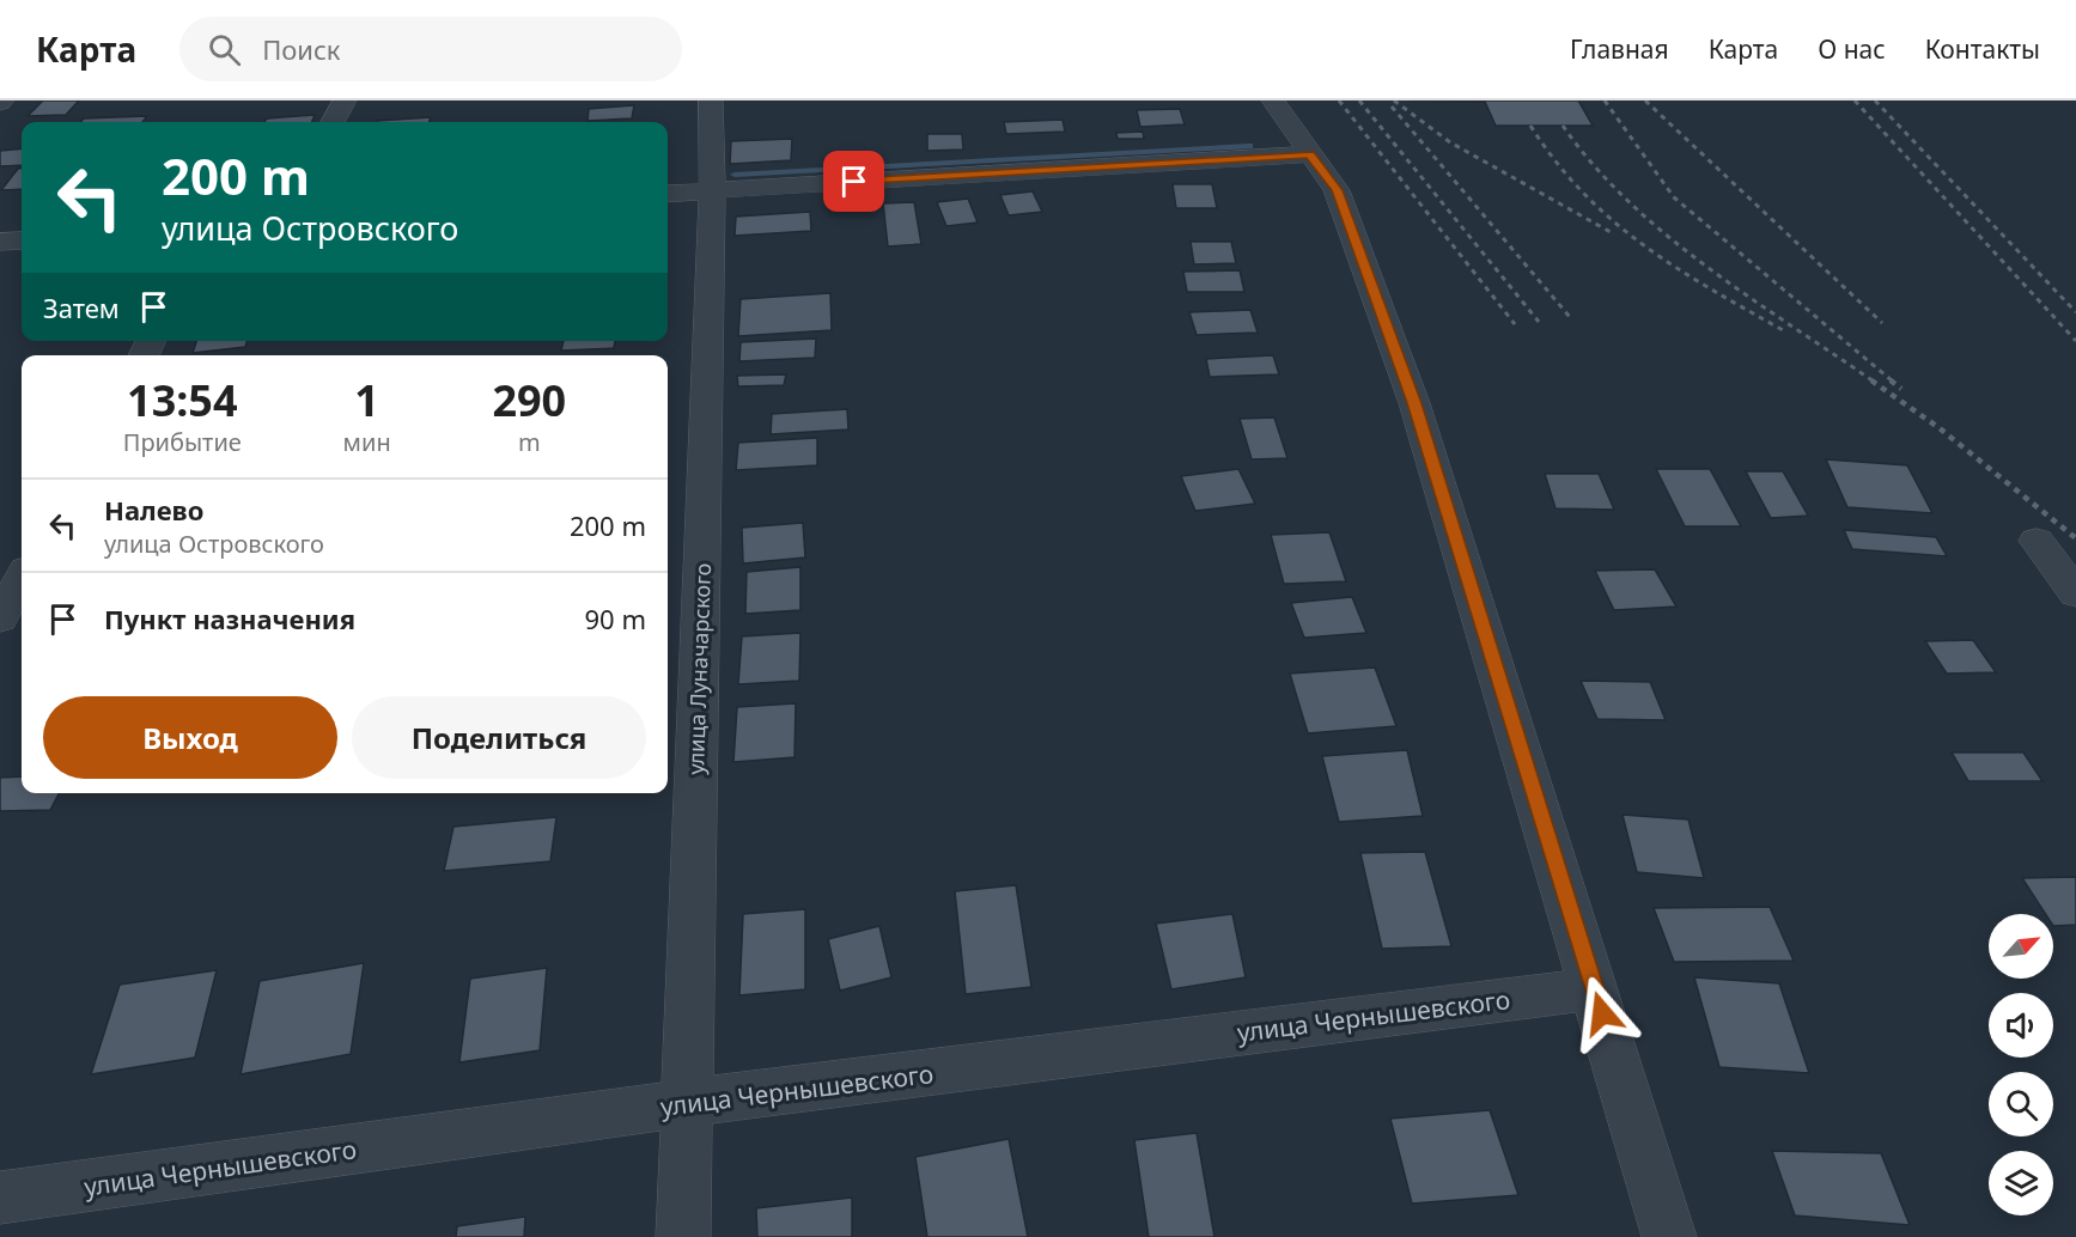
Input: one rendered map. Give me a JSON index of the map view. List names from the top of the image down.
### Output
{
  "streets": {
    "street": ["улица Луначарского", "улица Чернышевского"]
  },
  "crossings": [
    ["улица Луначарского", "улица Чернышевского"]
  ],
  "north": "top right",
  "page": {
    "header": "Карта",
    "search": "Поиск",
    "nav": [
      "Главная",
      "Карта",
      "О нас",
      "Контакты"
    ],
    "turn": ["200 m", "улица Островского"],
    "then": "Затем",
    "eta": [
      "13:54",
      "Прибытие",
      "1",
      "мин",
      "290",
      "m"
    ],
    "list": [
      {
        "name": "Налево",
        "note": "улица Островского",
        "value": "200 m"
      },
      {
        "name": "Пункт назначения",
        "value": "90 m"
      }
    ],
    "buttons": ["Выход", "Поделиться"]
  }
}
